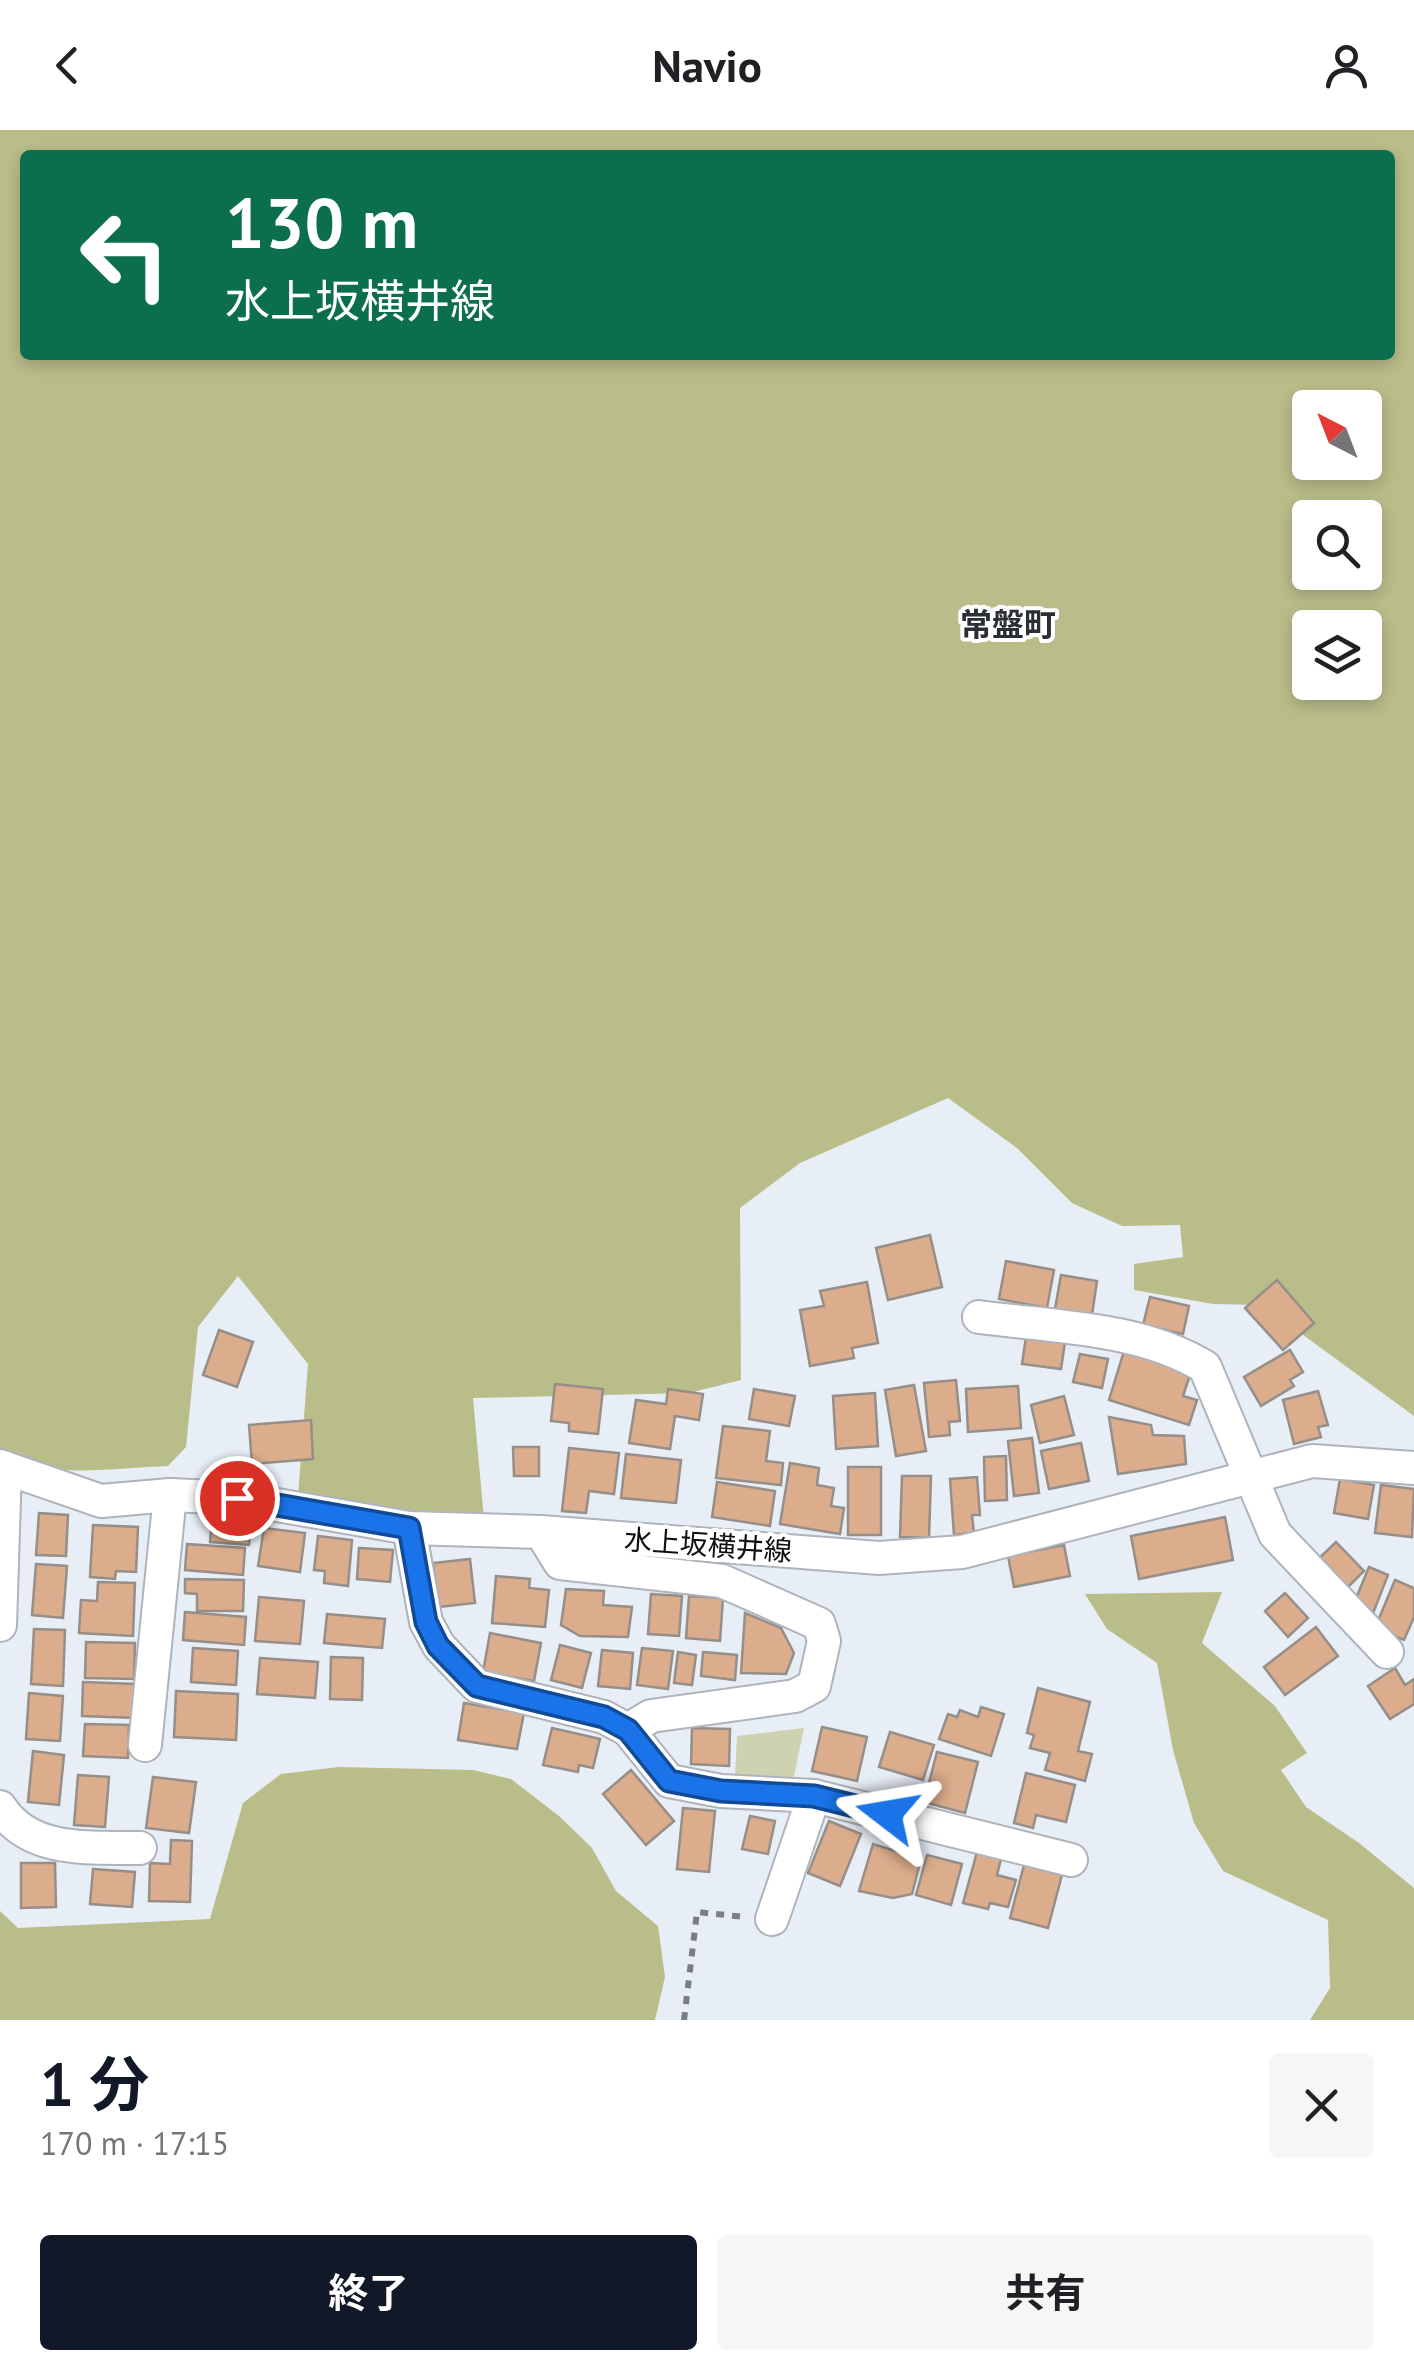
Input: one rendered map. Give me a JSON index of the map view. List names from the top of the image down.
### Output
{
  "streets": {
    "street": ["水上坂横井線"]
  },
  "districts": ["常盤町"],
  "north": "top left",
  "page": {
    "header": "Navio",
    "turn": ["130 m", "水上坂横井線"],
    "heading": ["1 分", "170 m · 17:15"],
    "buttons": ["終了", "共有"]
  }
}
